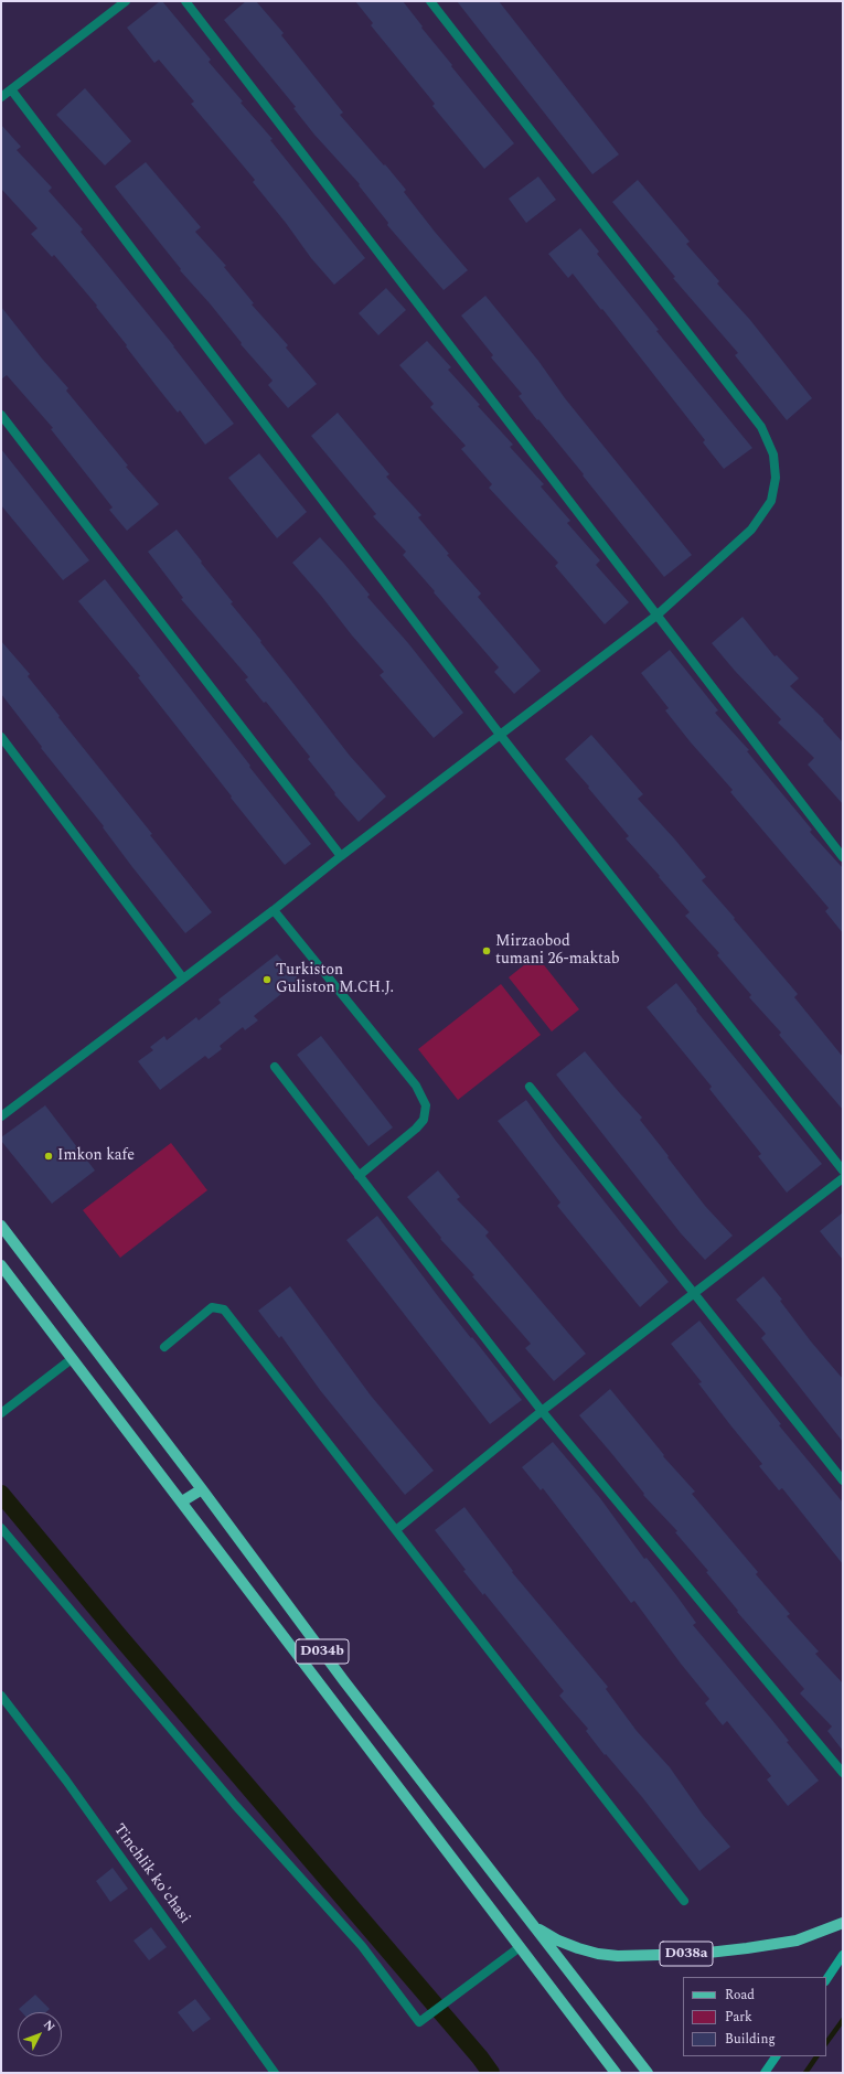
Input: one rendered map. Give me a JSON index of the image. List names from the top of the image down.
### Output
{
  "streets": {
    "main road": ["D034b", "D038a"],
    "street": ["Tinchlik ko'chasi"]
  },
  "crossings": [
    ["D034b", "D038a"]
  ],
  "places": ["Mirzaobod tumani 26-maktab", "Turkiston Guliston M.CH.J.", "Imkon kafe"],
  "legend": ["Road", "Park", "Building"],
  "north": "top right"
}
